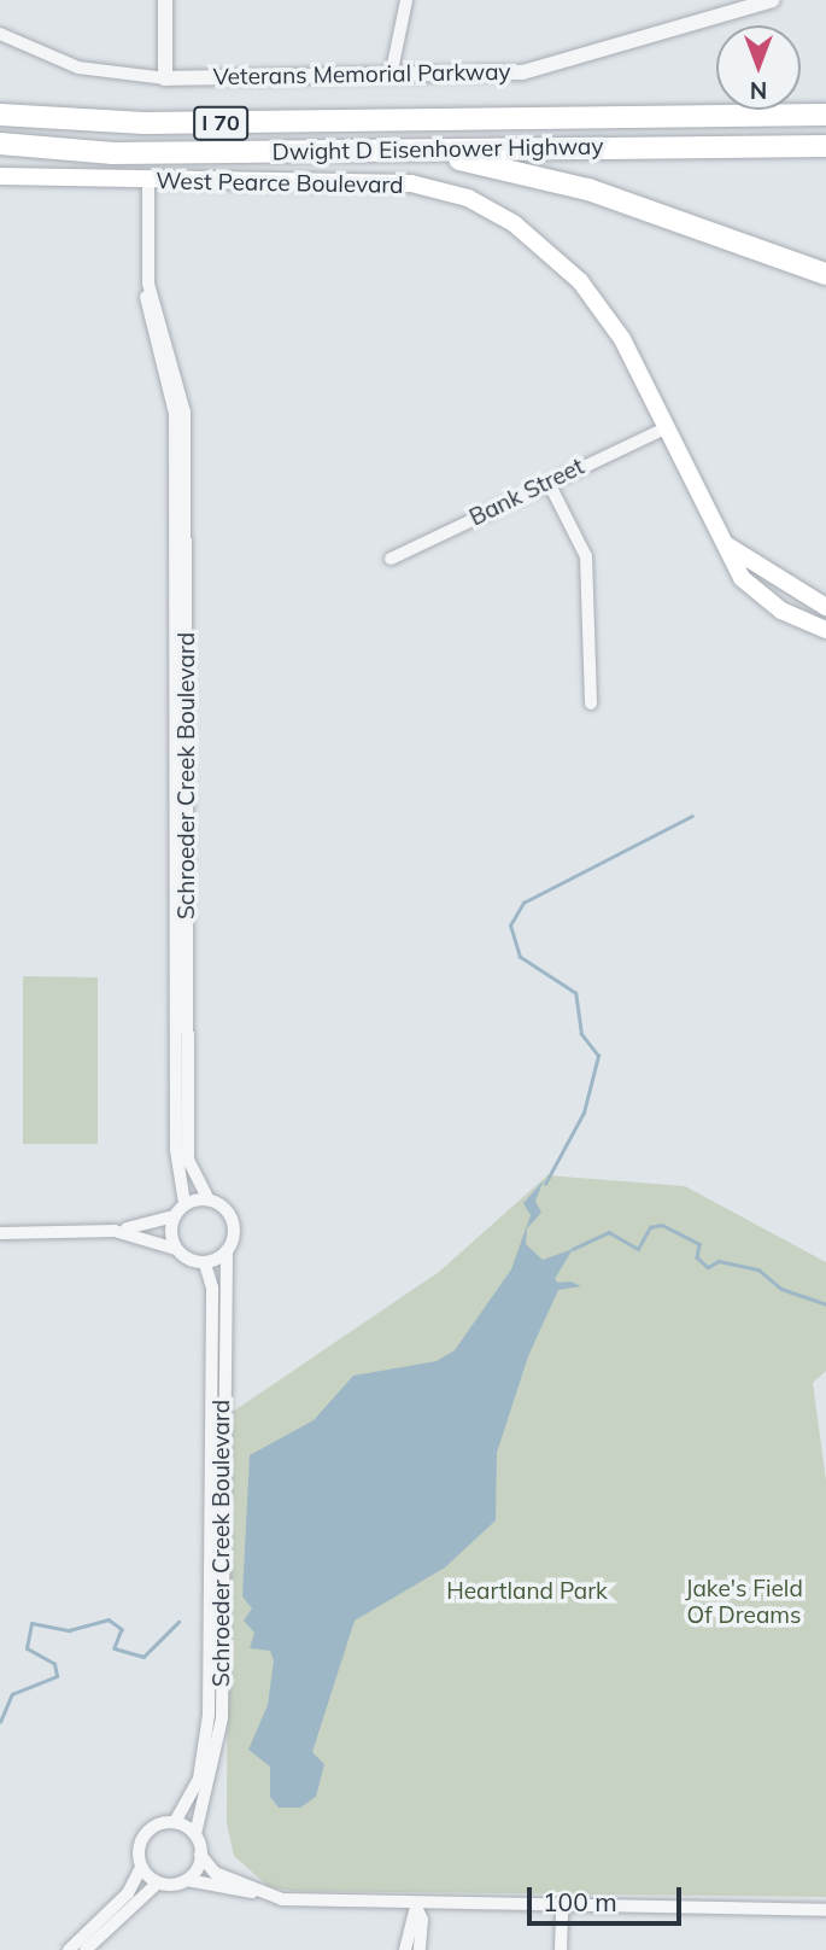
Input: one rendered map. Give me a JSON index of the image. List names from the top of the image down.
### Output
{
  "streets": {
    "highway": ["I 70", "Dwight D Eisenhower Highway"],
    "main road": ["West Pearce Boulevard"],
    "street": ["Veterans Memorial Parkway", "Bank Street", "Schroeder Creek Boulevard"]
  },
  "crossings": [
    ["West Pearce Boulevard", "Bank Street"],
    ["West Pearce Boulevard", "Schroeder Creek Boulevard"]
  ],
  "parks": ["Jake's Field Of Dreams", "Heartland Park"],
  "scale_bar": "100 m",
  "north": "bottom"
}
